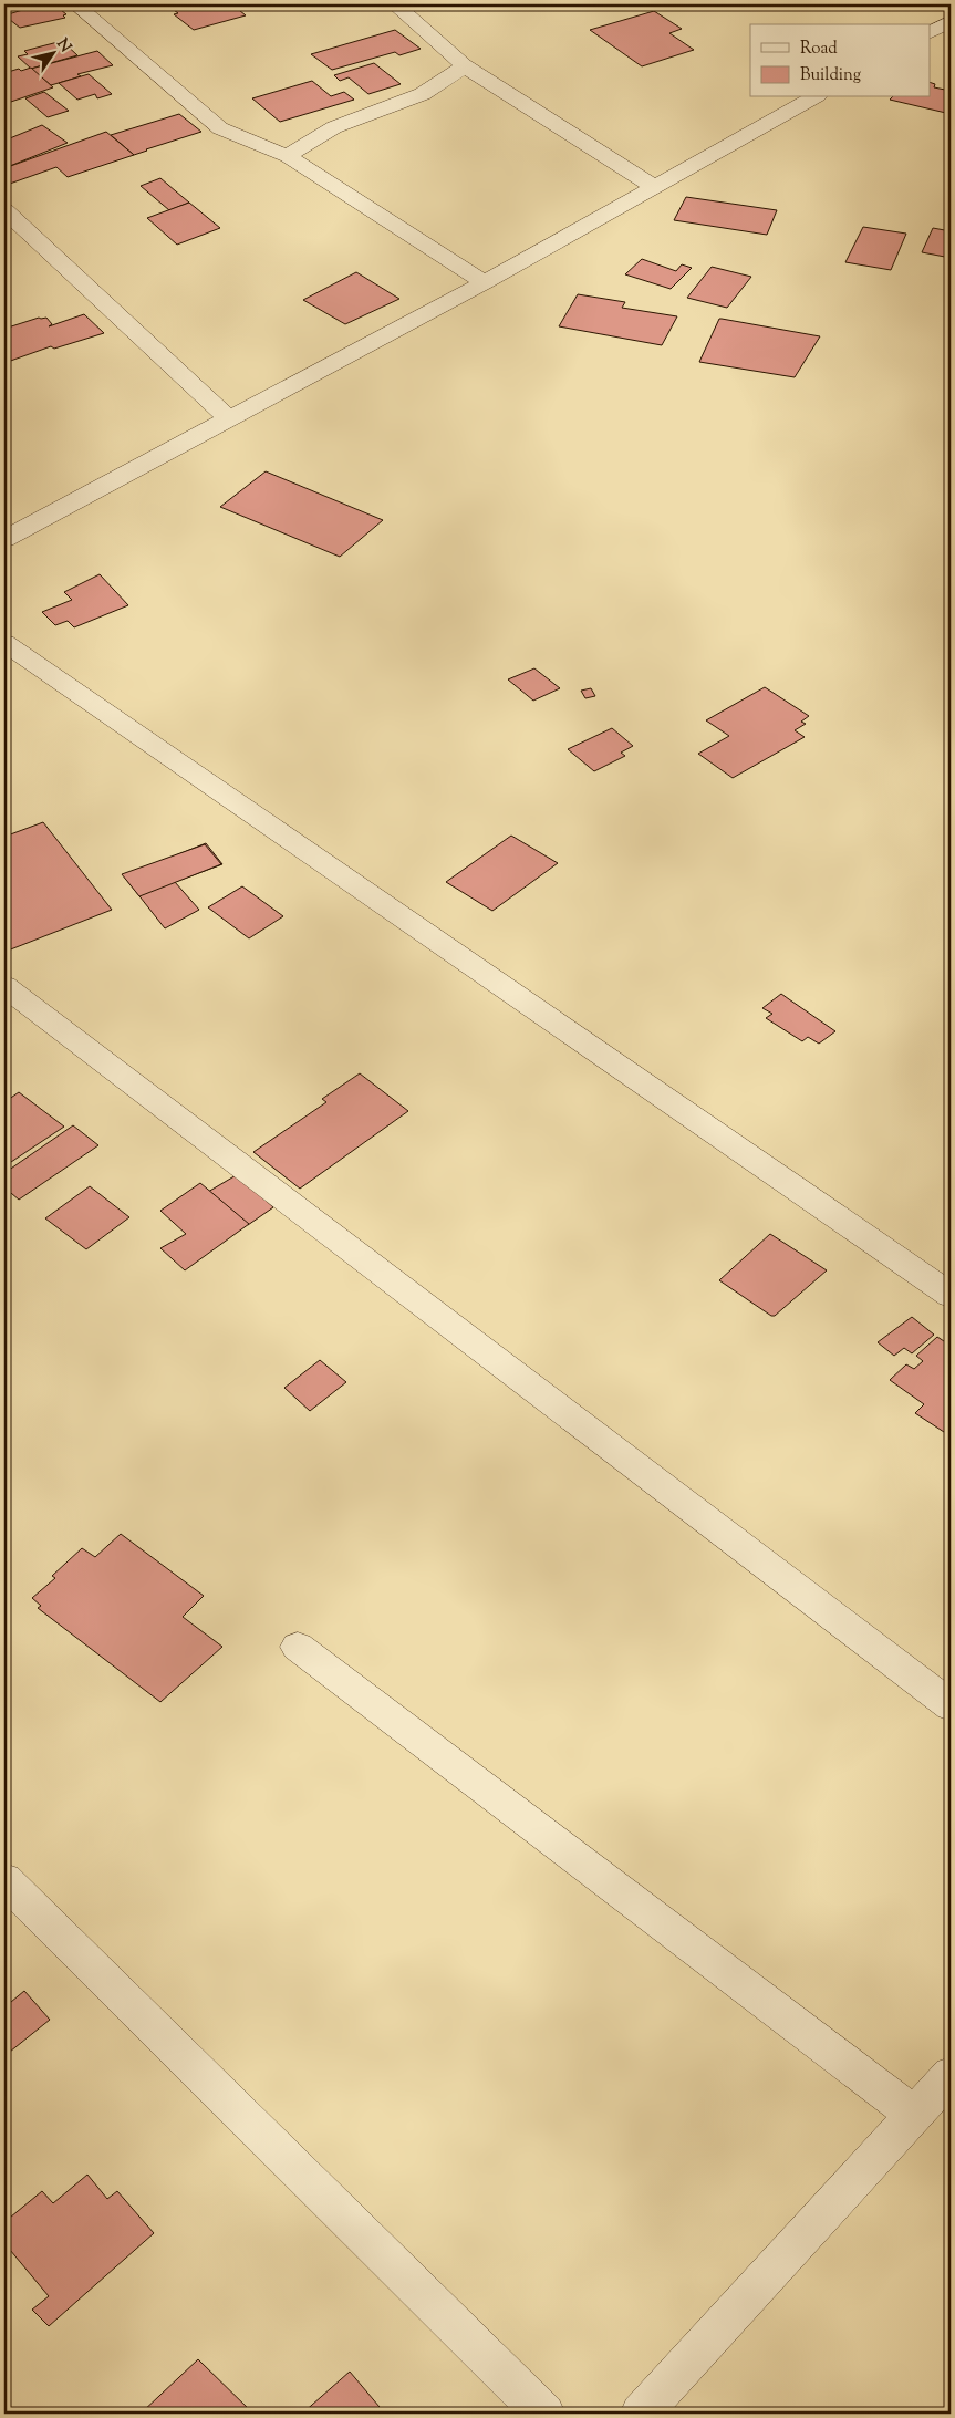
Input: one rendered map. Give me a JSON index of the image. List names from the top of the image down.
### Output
{
  "legend": ["Road", "Building"],
  "north": "top right"
}
